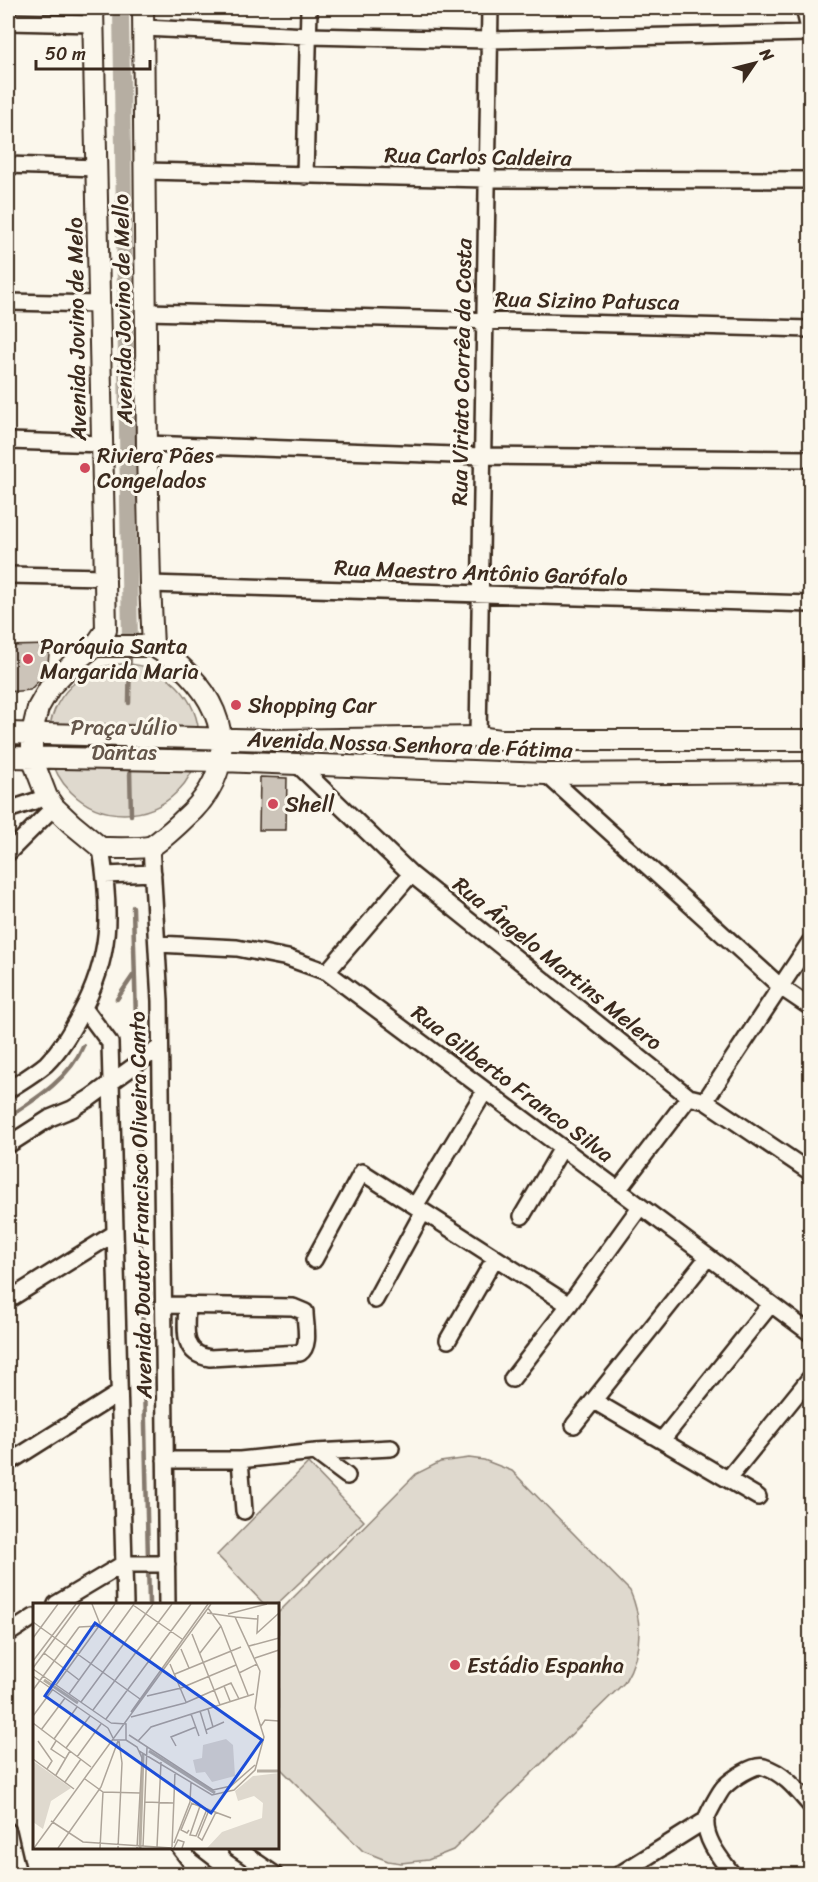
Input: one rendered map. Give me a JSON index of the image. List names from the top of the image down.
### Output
{
  "streets": {
    "main road": ["Avenida Jovino de Mello", "Avenida Jovino de Melo", "Avenida Nossa Senhora de Fátima"],
    "street": [
      "Rua Carlos Caldeira",
      "Rua Sizino Patusca",
      "Rua Viriato Corrêa da Costa",
      "Rua Maestro Antônio Garófalo",
      "Rua Ângelo Martins Melero",
      "Rua Gilberto Franco Silva",
      "Avenida Doutor Francisco Oliveira Canto"
    ]
  },
  "crossings": [
    ["Rua Carlos Caldeira", "Avenida Jovino de Mello"],
    ["Rua Carlos Caldeira", "Rua Viriato Corrêa da Costa"],
    ["Rua Sizino Patusca", "Avenida Jovino de Mello"],
    ["Rua Sizino Patusca", "Rua Viriato Corrêa da Costa"],
    ["Avenida Jovino de Mello", "Rua Maestro Antônio Garófalo"],
    ["Rua Viriato Corrêa da Costa", "Rua Maestro Antônio Garófalo"],
    ["Rua Viriato Corrêa da Costa", "Avenida Nossa Senhora de Fátima"],
    ["Avenida Nossa Senhora de Fátima", "Rua Ângelo Martins Melero"],
    ["Rua Gilberto Franco Silva", "Avenida Doutor Francisco Oliveira Canto"]
  ],
  "parks": ["Praça Júlio Dantas"],
  "places": [
    "Riviera Pães Congelados",
    "Paróquia Santa Margarida Maria",
    "Shopping Car",
    "Shell",
    "Estádio Espanha"
  ],
  "scale_bar": "50 m",
  "north": "top right"
}
